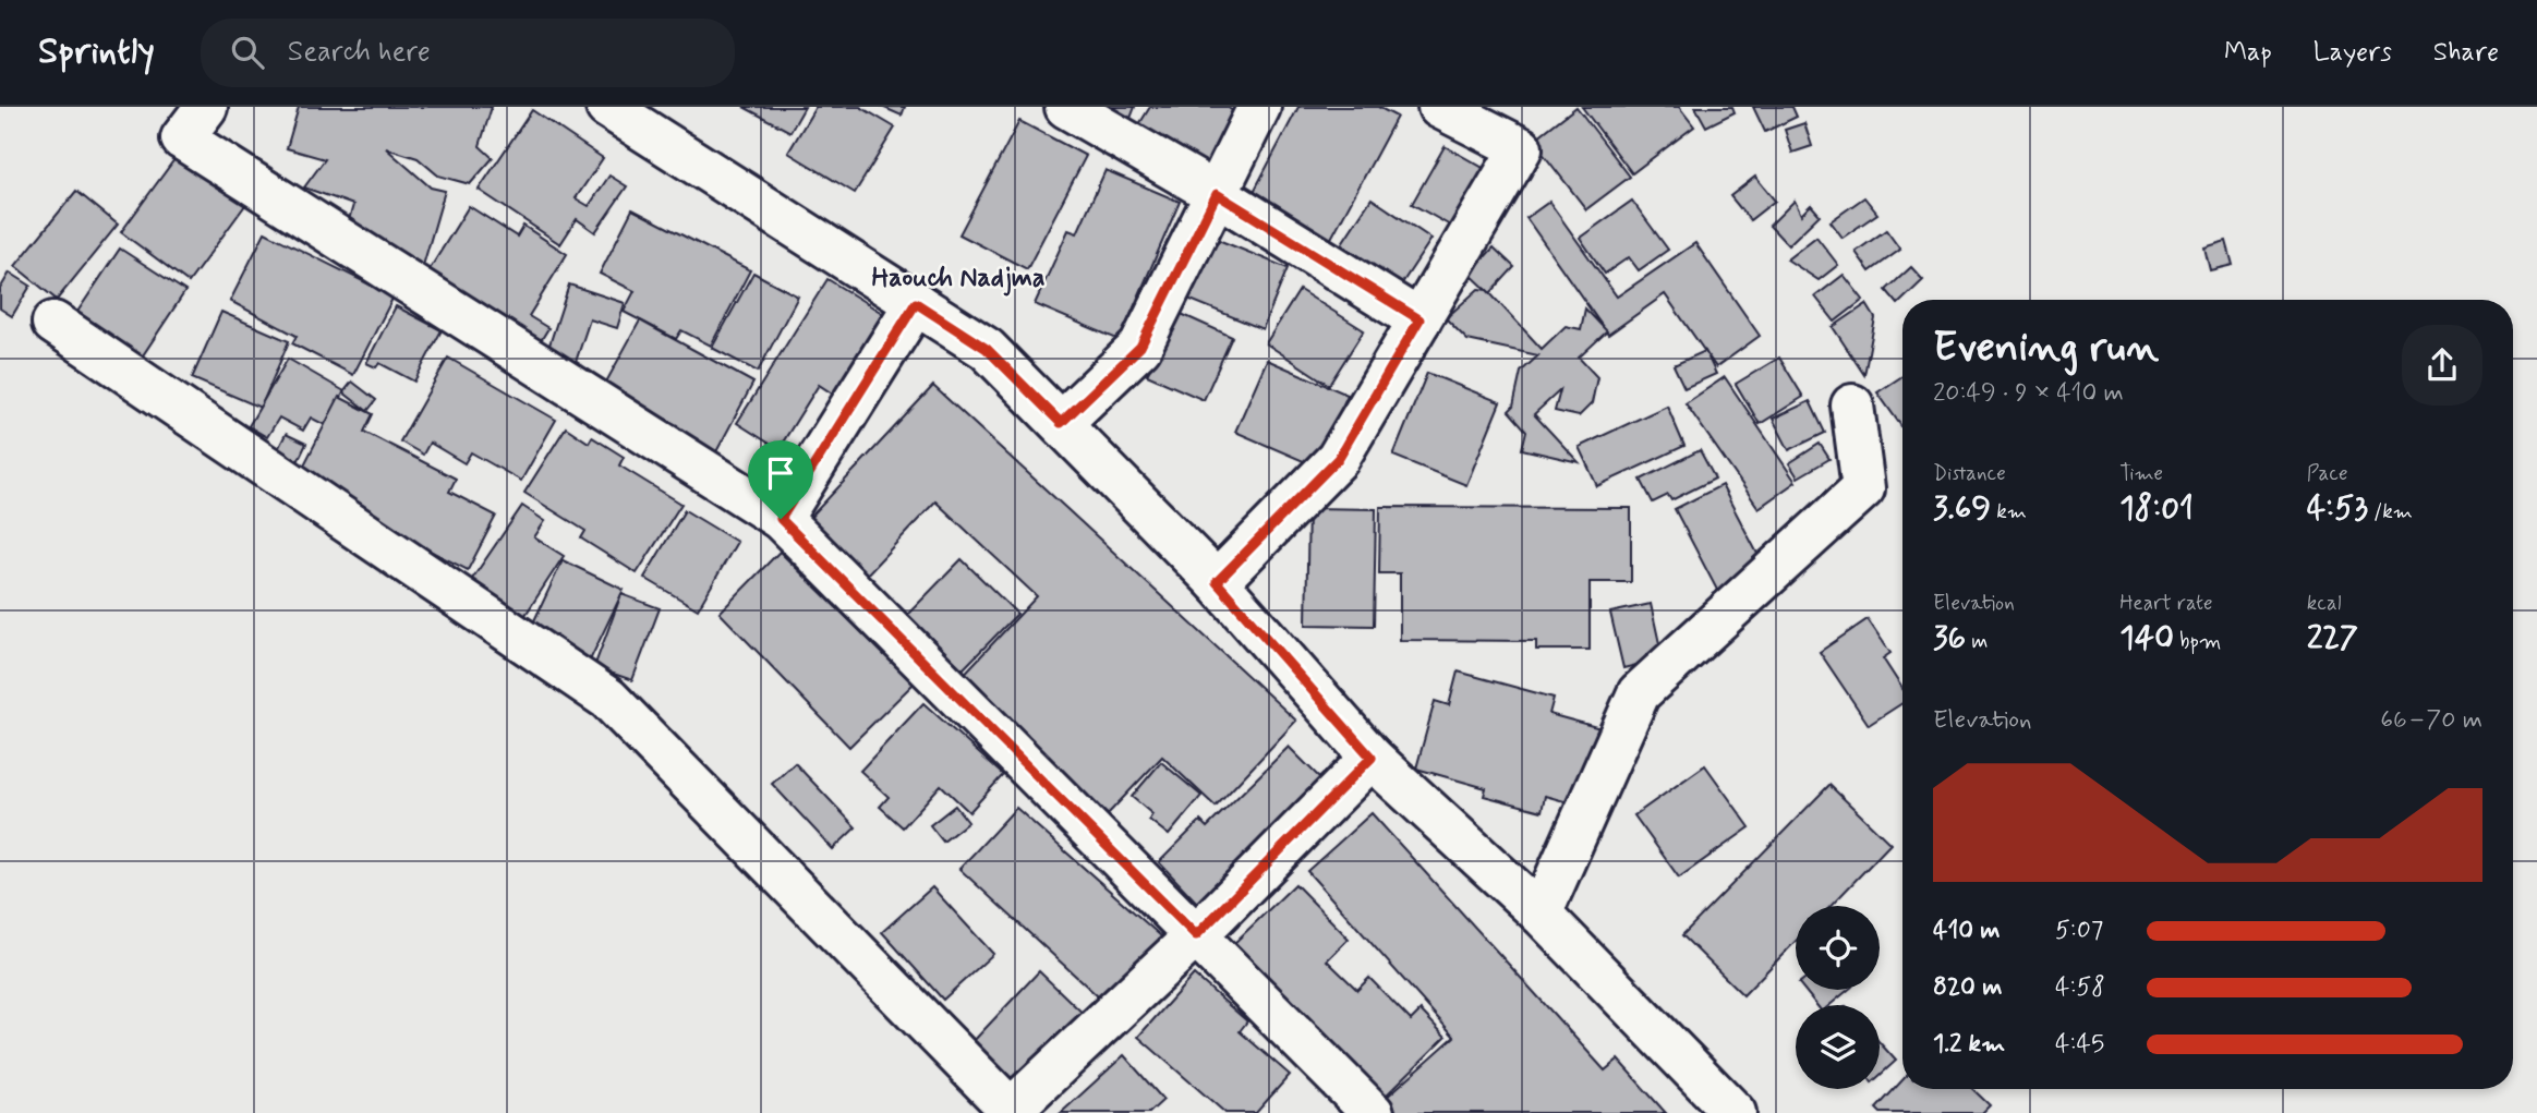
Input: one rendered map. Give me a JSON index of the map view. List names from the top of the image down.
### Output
{
  "districts": ["Haouch Nadjma"],
  "page": {
    "header": "Sprintly",
    "search": "Search here",
    "nav": ["Map", "Layers", "Share"],
    "heading": ["Evening run", "20:49 · 9 × 410 m"],
    "stats": [
      ["Distance", "3.69 km"],
      ["Time", "18:01"],
      ["Pace", "4:53 /km"],
      ["Elevation", "36 m"],
      ["Heart rate", "140 bpm"],
      ["kcal", "227"]
    ],
    "chart": ["Elevation", "66–70 m"],
    "list": [
      {
        "name": "410 m",
        "note": "5:07"
      },
      {
        "name": "820 m",
        "note": "4:58"
      },
      {
        "name": "1.2 km",
        "note": "4:45"
      }
    ]
  }
}
